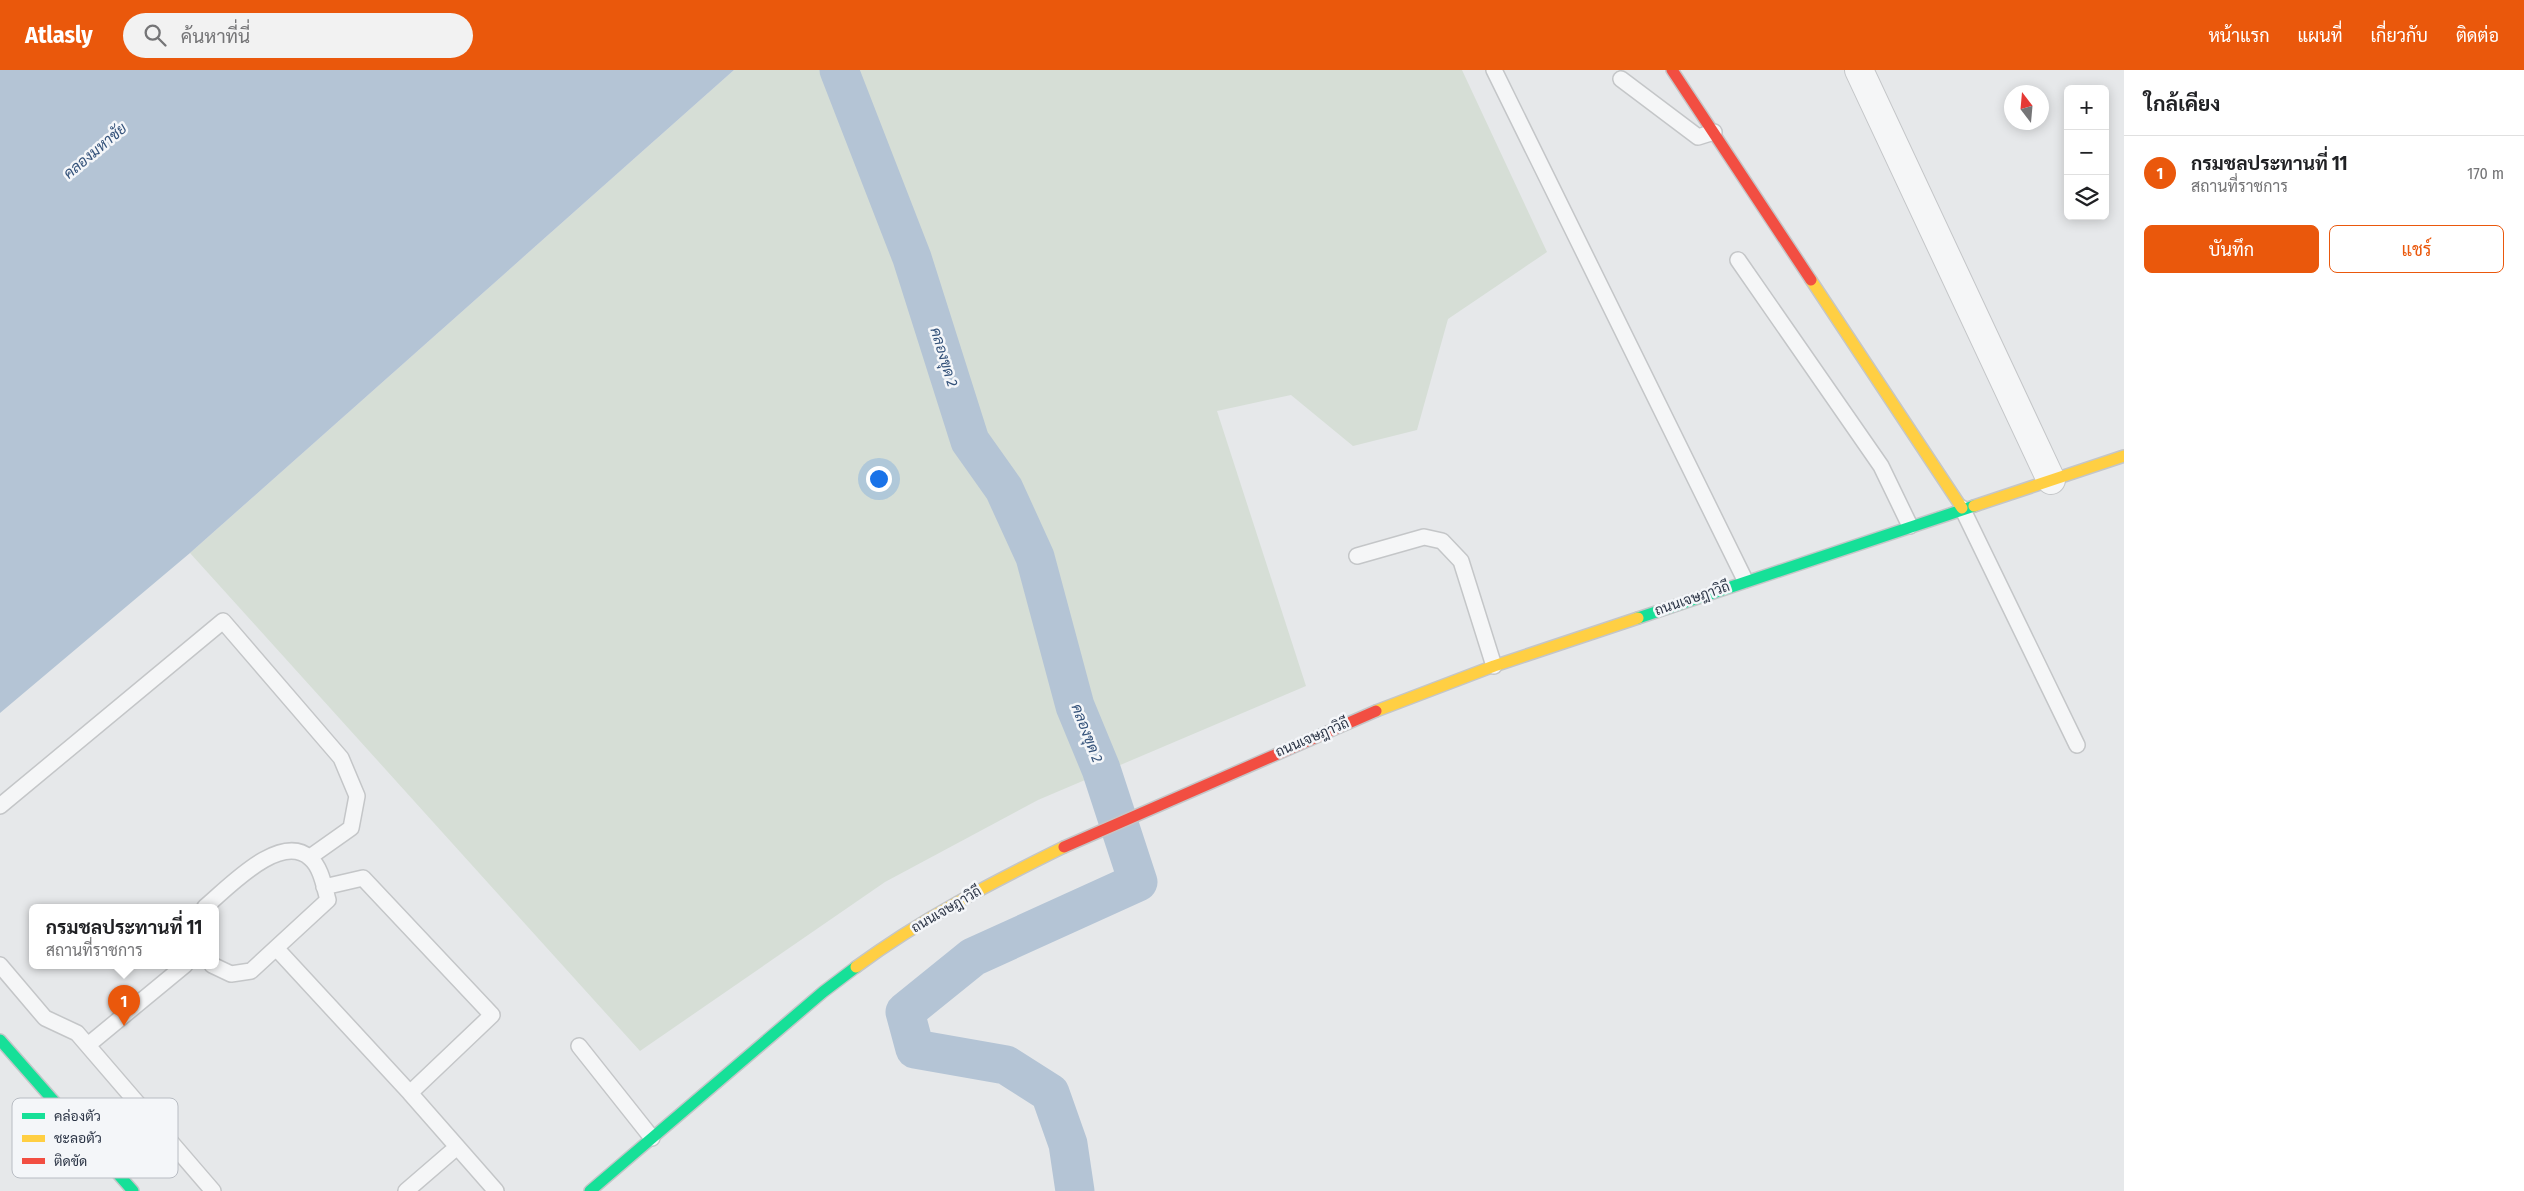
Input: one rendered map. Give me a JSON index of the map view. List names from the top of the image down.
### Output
{
  "streets": {
    "street": ["ถนนเจษฎาวิถี"]
  },
  "water": ["คลองมหาชัย", "คลองขุด 2"],
  "legend": ["คล่องตัว", "ชะลอตัว", "ติดขัด"],
  "north": "top",
  "page": {
    "header": "Atlasly",
    "search": "ค้นหาที่นี่",
    "nav": [
      "หน้าแรก",
      "แผนที่",
      "เกี่ยวกับ",
      "ติดต่อ"
    ],
    "heading": "ใกล้เคียง",
    "map_buttons": ["+", "−"],
    "list": [
      {
        "mark": "1",
        "name": "กรมชลประทานที่ 11",
        "note": "สถานที่ราชการ",
        "value": "170 m"
      }
    ],
    "buttons": ["บันทึก", "แชร์"],
    "popup": ["กรมชลประทานที่ 11", "สถานที่ราชการ"],
    "pins": "1"
  }
}
